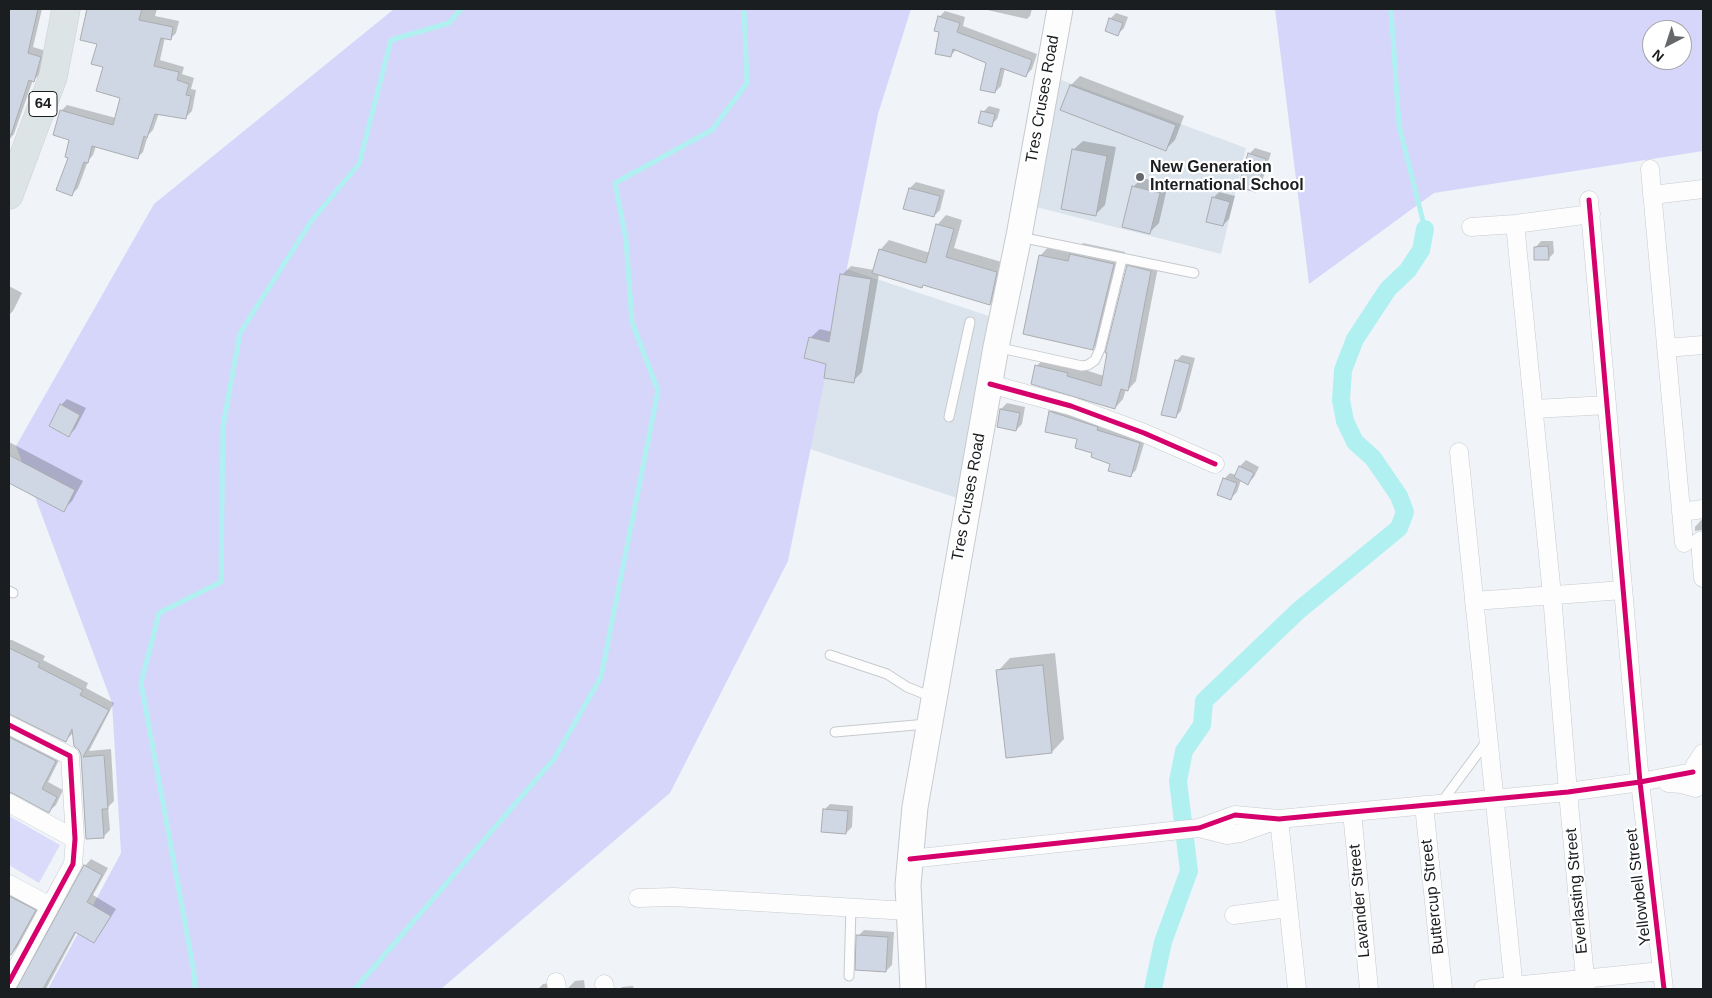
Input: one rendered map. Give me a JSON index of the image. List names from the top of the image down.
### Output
{
  "streets": {
    "main road": ["Tres Cruses Road", "64"],
    "street": [
      "Yellowbell Street",
      "Everlasting Street",
      "Buttercup Street",
      "Lavander Street"
    ]
  },
  "crossings": [
    ["Yellowbell Street", "Everlasting Street"]
  ],
  "places": ["New Generation International School"],
  "north": "bottom left"
}
